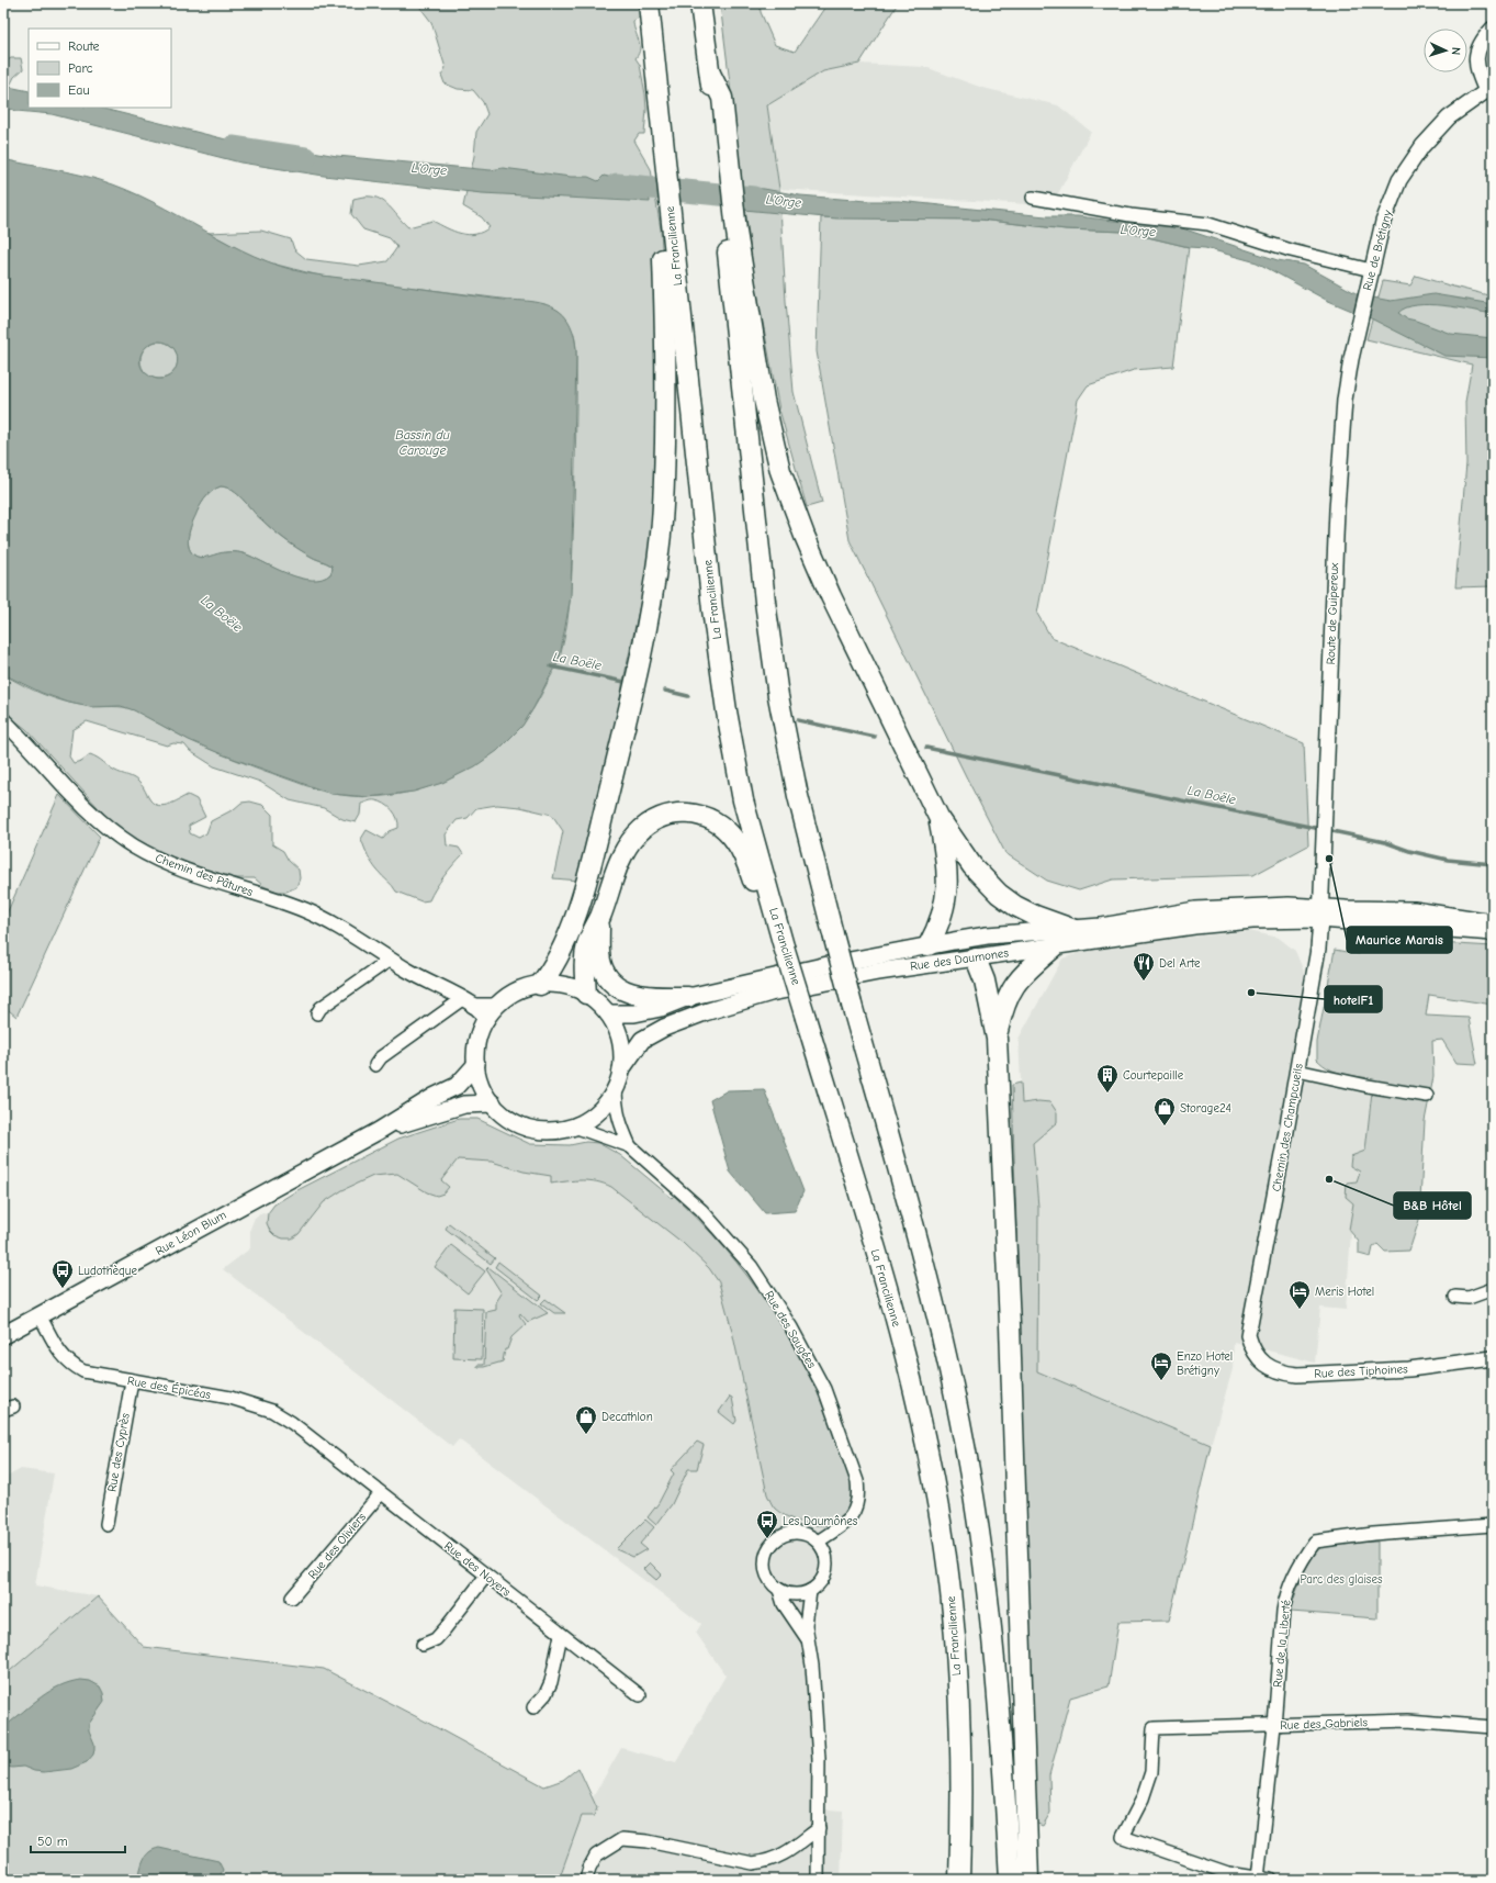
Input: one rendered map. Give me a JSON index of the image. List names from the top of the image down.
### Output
{
  "streets": {
    "highway": ["La Francilienne"],
    "main road": ["Rue des Daumones", "Rue Léon Blum"],
    "street": [
      "Rue de Brétigny",
      "Route de Guipereux",
      "Chemin des Pâtures",
      "Chemin des Champcueils",
      "Rue des Saugées",
      "Rue des Tiphoines",
      "Rue des Épicéas",
      "Rue des Cyprès",
      "Rue des Oliviers",
      "Rue des Noyers",
      "Rue de la Liberté",
      "Rue des Gabriels"
    ]
  },
  "crossings": [
    ["Rue de Brétigny", "Route de Guipereux"],
    ["Route de Guipereux", "Rue des Daumones"],
    ["Route de Guipereux", "Chemin des Champcueils"],
    ["Chemin des Pâtures", "Rue des Daumones"],
    ["Chemin des Pâtures", "Rue Léon Blum"],
    ["Chemin des Pâtures", "Rue des Saugées"],
    ["Rue des Daumones", "Chemin des Champcueils"],
    ["Rue des Daumones", "Rue Léon Blum"],
    ["Rue des Daumones", "Rue des Saugées"],
    ["Chemin des Champcueils", "Rue des Tiphoines"],
    ["Rue Léon Blum", "Rue des Saugées"],
    ["Rue Léon Blum", "Rue des Épicéas"],
    ["Rue des Épicéas", "Rue des Cyprès"],
    ["Rue des Épicéas", "Rue des Noyers"],
    ["Rue des Oliviers", "Rue des Noyers"],
    ["Rue de la Liberté", "Rue des Gabriels"]
  ],
  "water": ["L'Orge", "Bassin du Carouge", "La Boële"],
  "parks": ["Parc des glaises"],
  "places": {
    "other": ["Maurice Marais", "hotelF1", "B&B Hôtel"],
    "restaurant": ["Del Arte"],
    "building": ["Courtepaille"],
    "shop": ["Storage24", "Decathlon"],
    "bus stop": ["Ludothèque", "Les Daumônes"],
    "hotel": ["Meris Hotel", "Enzo Hotel Brétigny"]
  },
  "legend": ["Route", "Parc", "Eau"],
  "scale_bar": "50 m",
  "north": "right"
}
